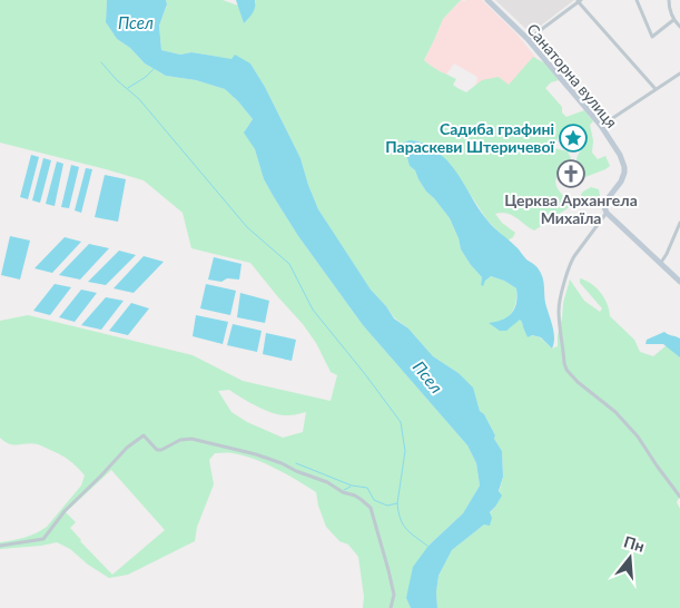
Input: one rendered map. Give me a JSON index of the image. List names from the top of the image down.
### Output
{
  "streets": {
    "main road": ["Санаторна вулиця"]
  },
  "water": ["Псел"],
  "places": {
    "place": ["Садиба графині Параскеви Штеричевої"],
    "church": ["Церква Архангела Михаїла"]
  },
  "north": "top"
}
